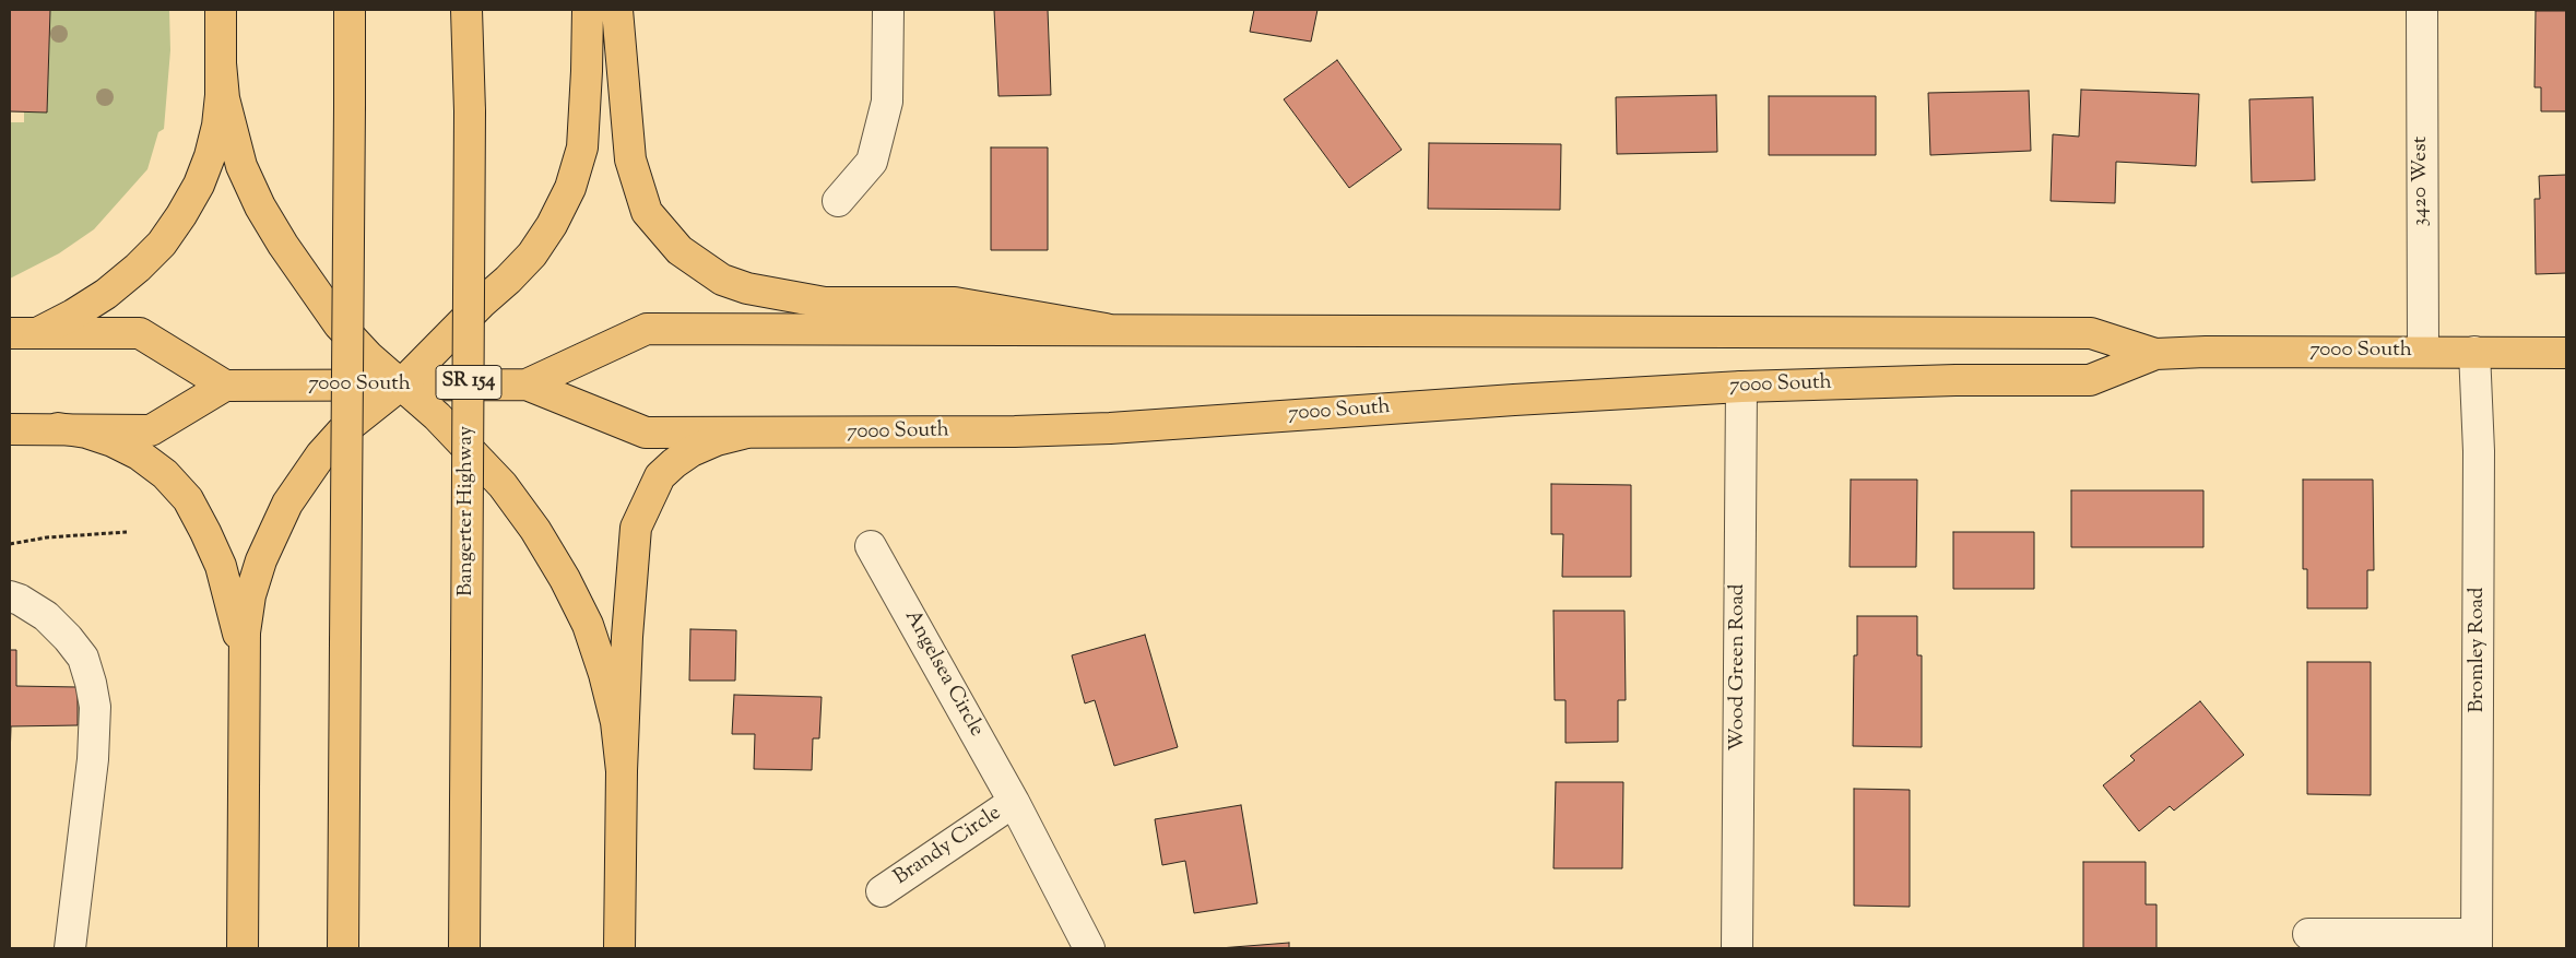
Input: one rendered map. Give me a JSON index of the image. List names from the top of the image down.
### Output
{
  "streets": {
    "main road": ["7000 South", "SR 154", "Bangerter Highway"],
    "street": [
      "3420 West",
      "Bromley Road",
      "Wood Green Road",
      "Angelsea Circle",
      "Brandy Circle"
    ]
  },
  "crossings": [
    ["3420 West", "7000 South"],
    ["7000 South", "Bromley Road"],
    ["7000 South", "Wood Green Road"],
    ["Angelsea Circle", "Brandy Circle"]
  ]
}
